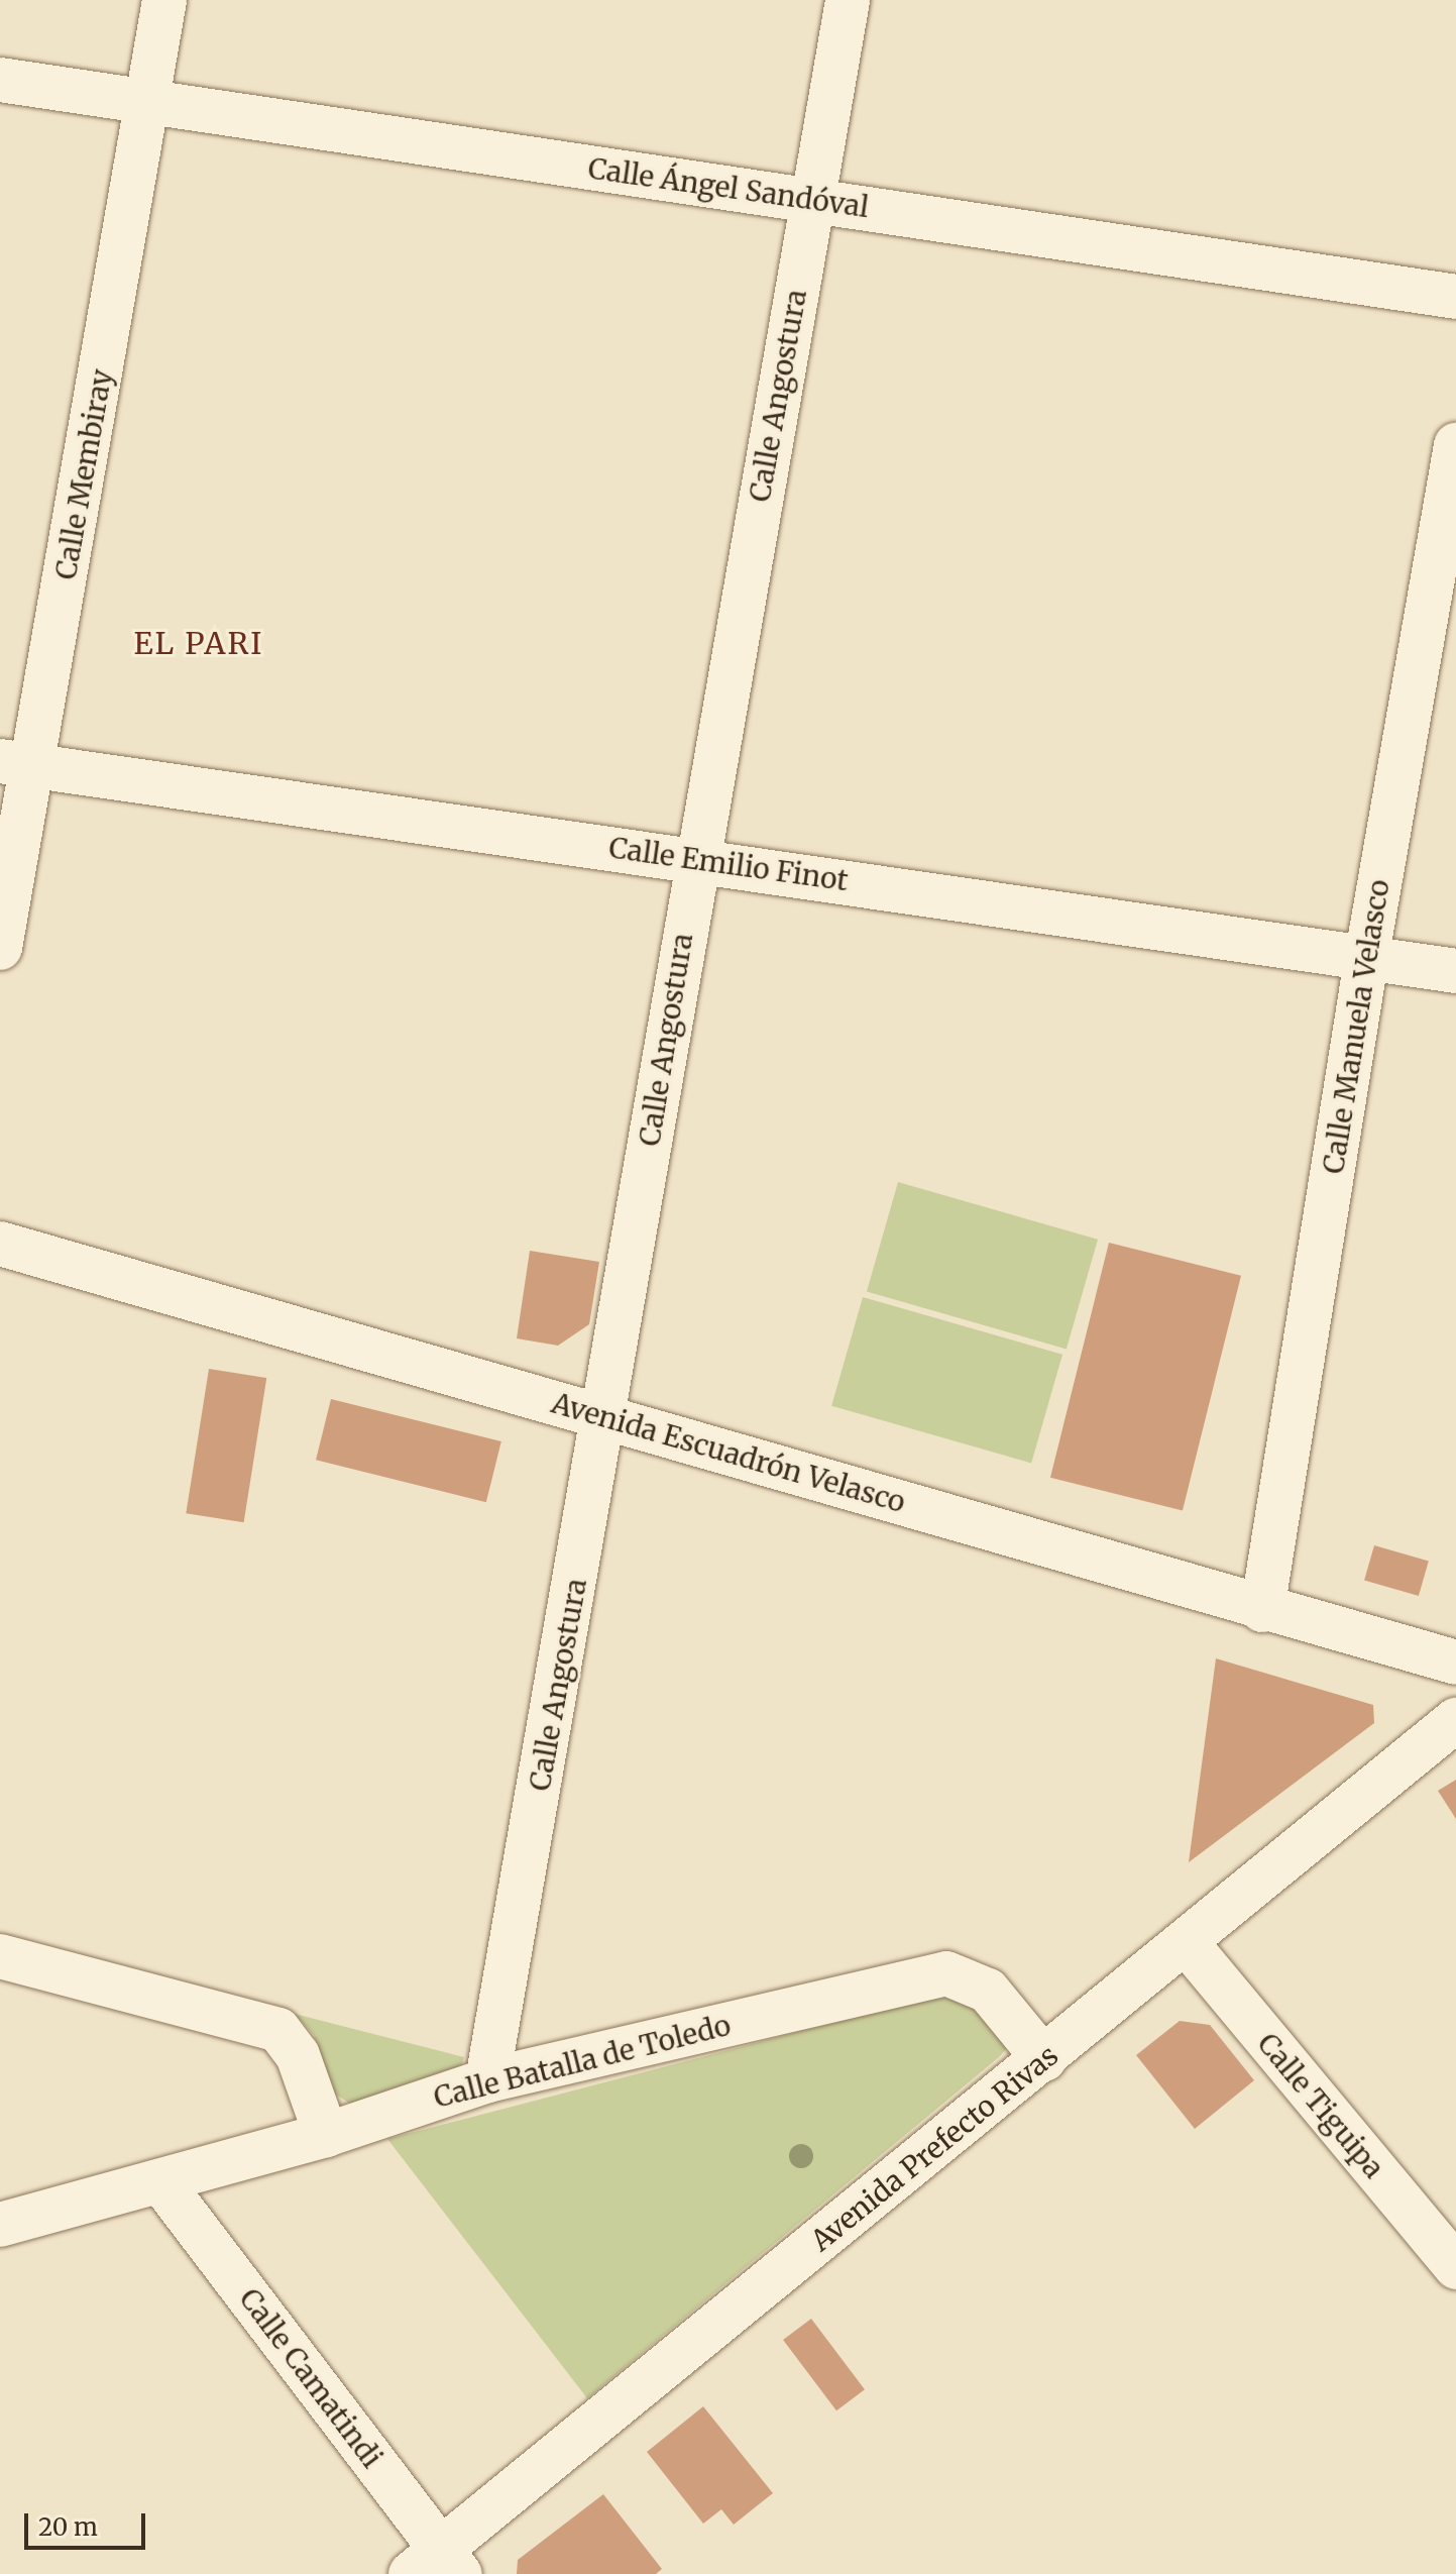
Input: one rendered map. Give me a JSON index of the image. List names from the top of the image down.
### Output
{
  "streets": {
    "street": [
      "Calle Ángel Sandóval",
      "Calle Angostura",
      "Calle Membiray",
      "Calle Emilio Finot",
      "Calle Manuela Velasco",
      "Avenida Escuadrón Velasco",
      "Calle Batalla de Toledo",
      "Calle Tiguipa",
      "Avenida Prefecto Rivas",
      "Calle Camatindi"
    ]
  },
  "crossings": [
    ["Calle Ángel Sandóval", "Calle Angostura"],
    ["Calle Ángel Sandóval", "Calle Membiray"],
    ["Calle Angostura", "Calle Emilio Finot"],
    ["Calle Angostura", "Avenida Escuadrón Velasco"],
    ["Calle Angostura", "Calle Batalla de Toledo"],
    ["Calle Membiray", "Calle Emilio Finot"],
    ["Calle Emilio Finot", "Calle Manuela Velasco"],
    ["Calle Manuela Velasco", "Avenida Escuadrón Velasco"],
    ["Calle Batalla de Toledo", "Avenida Prefecto Rivas"],
    ["Calle Batalla de Toledo", "Calle Camatindi"],
    ["Calle Tiguipa", "Avenida Prefecto Rivas"],
    ["Avenida Prefecto Rivas", "Calle Camatindi"]
  ],
  "districts": ["EL PARI"],
  "scale_bar": "20 m"
}
